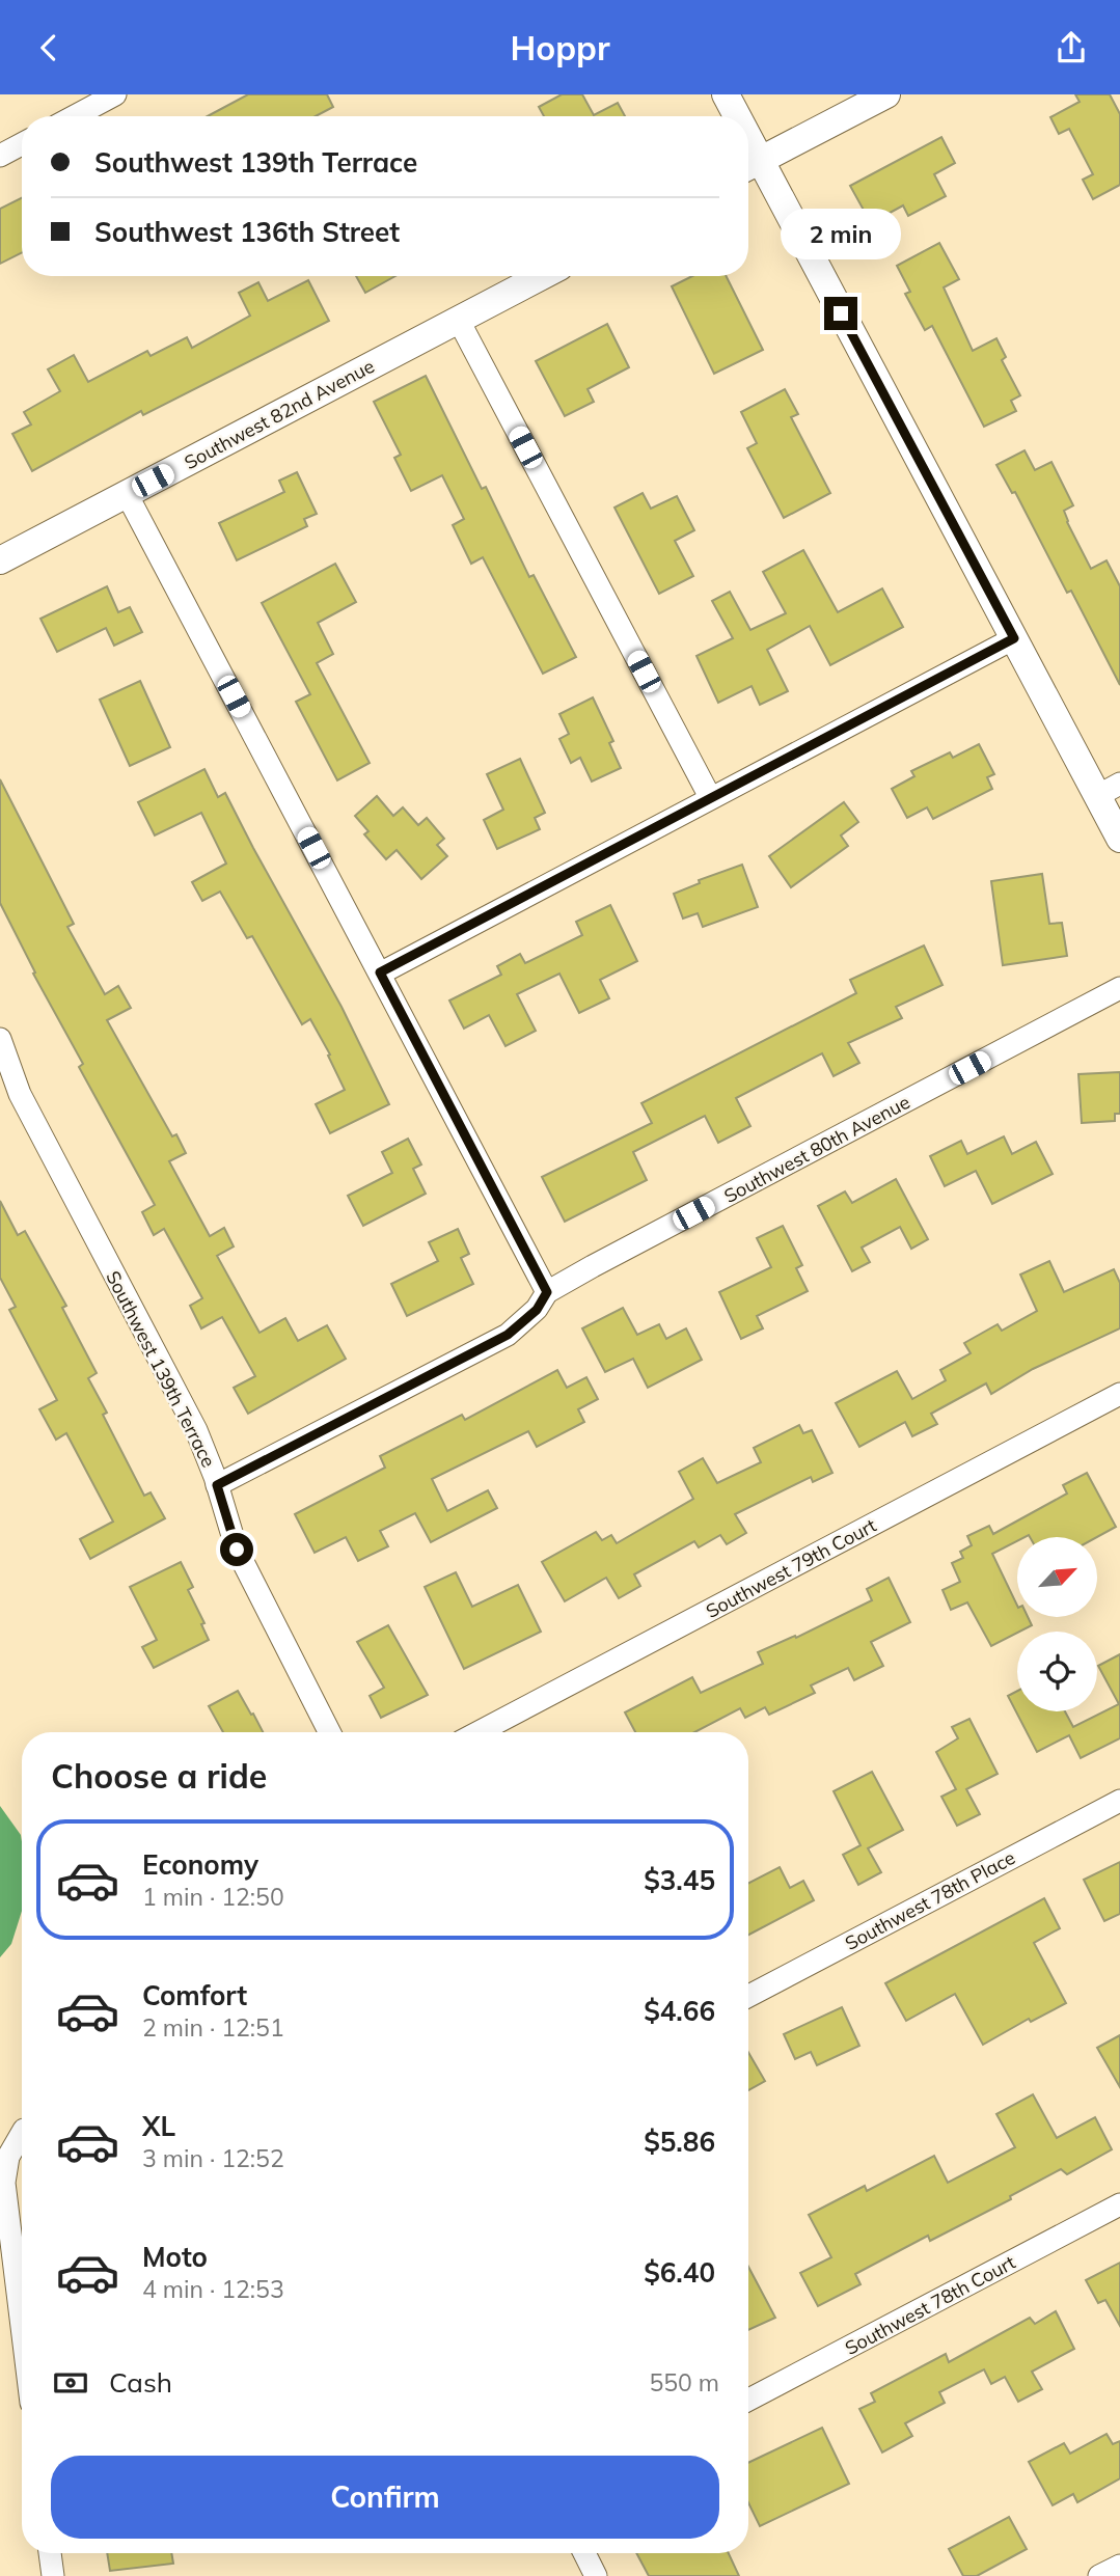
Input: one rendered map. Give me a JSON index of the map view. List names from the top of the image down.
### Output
{
  "streets": {
    "street": [
      "Southwest 82nd Avenue",
      "Southwest 80th Avenue",
      "Southwest 139th Terrace",
      "Southwest 79th Court",
      "Southwest 78th Place",
      "Southwest 78th Court"
    ]
  },
  "crossings": [
    ["Southwest 80th Avenue", "Southwest 139th Terrace"]
  ],
  "north": "top right",
  "page": {
    "header": "Hoppr",
    "banner": ["Southwest 139th Terrace", "Southwest 136th Street"],
    "bubble": "2 min",
    "heading": "Choose a ride",
    "list": [
      {
        "name": "Economy",
        "note": "1 min · 12:50",
        "value": "$3.45"
      },
      {
        "name": "Comfort",
        "note": "2 min · 12:51",
        "value": "$4.66"
      },
      {
        "name": "XL",
        "note": "3 min · 12:52",
        "value": "$5.86"
      },
      {
        "name": "Moto",
        "note": "4 min · 12:53",
        "value": "$6.40"
      }
    ],
    "pay": ["Cash", "550 m"],
    "buttons": "Confirm"
  }
}
